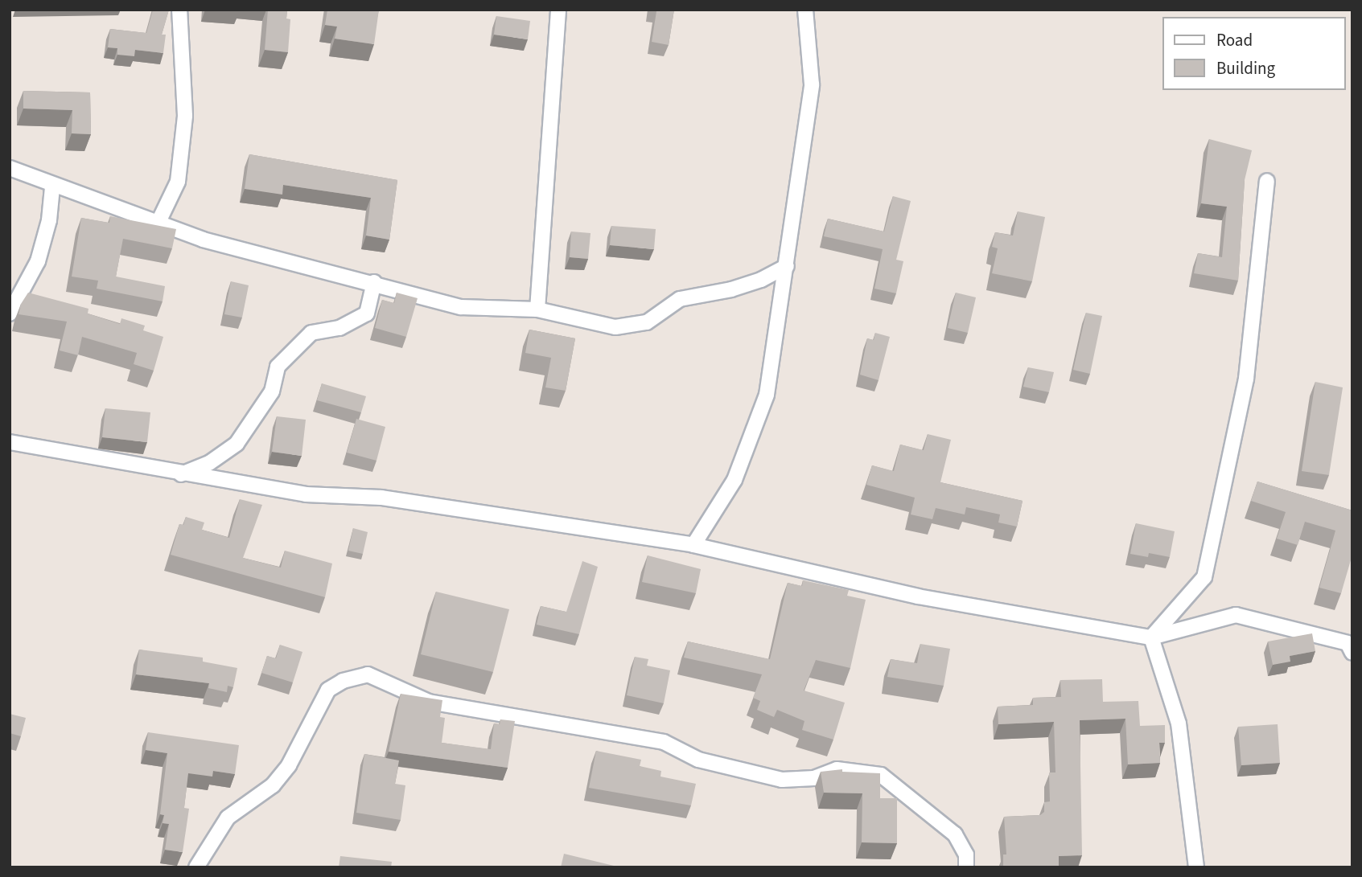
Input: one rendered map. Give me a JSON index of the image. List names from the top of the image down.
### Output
{
  "legend": ["Road", "Building"]
}
